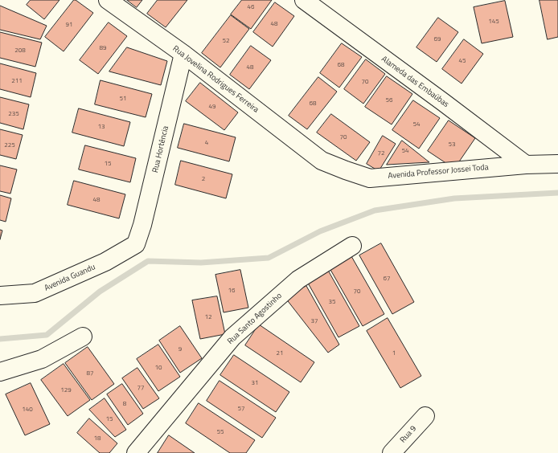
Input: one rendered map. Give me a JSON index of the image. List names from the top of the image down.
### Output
{
  "streets": {
    "street": [
      "Rua Jovelina Rodrigues Ferreira",
      "Alameda das Embaúbas",
      "Rua Hortência",
      "Avenida Professor Jossei Toda",
      "Avenida Guandu",
      "Rua Santo Agostinho",
      "Rua 9"
    ]
  },
  "crossings": [
    ["Rua Jovelina Rodrigues Ferreira", "Rua Hortência"],
    ["Rua Jovelina Rodrigues Ferreira", "Avenida Professor Jossei Toda"],
    ["Alameda das Embaúbas", "Avenida Professor Jossei Toda"],
    ["Rua Hortência", "Avenida Guandu"]
  ],
  "house_numbers": [
    "46",
    "145",
    "48",
    "91",
    "69",
    "52",
    "89",
    "208",
    "45",
    "68",
    "48",
    "211",
    "70",
    "51",
    "56",
    "68",
    "49",
    "235",
    "54",
    "13",
    "70",
    "4",
    "53",
    "225",
    "54",
    "72",
    "15",
    "2",
    "48",
    "67",
    "16",
    "70",
    "35",
    "12",
    "37",
    "9",
    "21",
    "1",
    "10",
    "87",
    "31",
    "77",
    "129",
    "8",
    "57",
    "140",
    "15",
    "55",
    "18"
  ]
}
